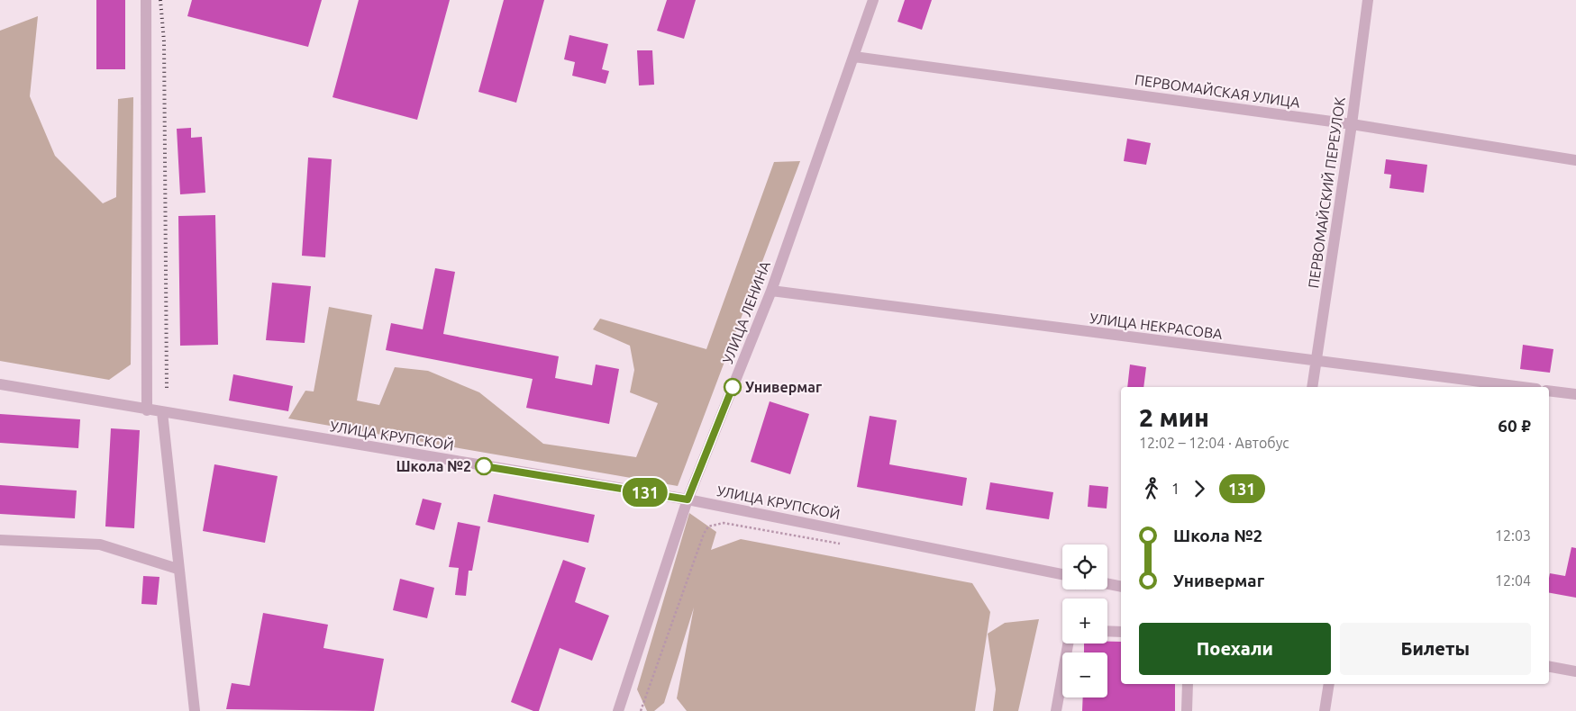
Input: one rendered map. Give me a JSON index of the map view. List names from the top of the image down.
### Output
{
  "streets": {
    "street": [
      "ПЕРВОМАЙСКАЯ УЛИЦА",
      "ПЕРВОМАЙСКИЙ ПЕРЕУЛОК",
      "УЛИЦА ЛЕНИНА",
      "УЛИЦА НЕКРАСОВА",
      "УЛИЦА КРУПСКОЙ"
    ]
  },
  "crossings": [
    ["ПЕРВОМАЙСКАЯ УЛИЦА", "ПЕРВОМАЙСКИЙ ПЕРЕУЛОК"],
    ["ПЕРВОМАЙСКАЯ УЛИЦА", "УЛИЦА ЛЕНИНА"],
    ["ПЕРВОМАЙСКИЙ ПЕРЕУЛОК", "УЛИЦА НЕКРАСОВА"],
    ["УЛИЦА ЛЕНИНА", "УЛИЦА НЕКРАСОВА"],
    ["УЛИЦА ЛЕНИНА", "УЛИЦА КРУПСКОЙ"]
  ],
  "places": ["Универмаг", "Школа №2"],
  "lines": ["bus line 131"],
  "page": {
    "on_map": "131",
    "heading": ["2 мин", "12:02 – 12:04 · Автобус", "60 ₽"],
    "legs": ["1", "131"],
    "list": [
      {
        "name": "Школа №2",
        "value": "12:03"
      },
      {
        "name": "Универмаг",
        "value": "12:04"
      }
    ],
    "map_buttons": ["+", "−"],
    "buttons": ["Поехали", "Билеты"]
  }
}
